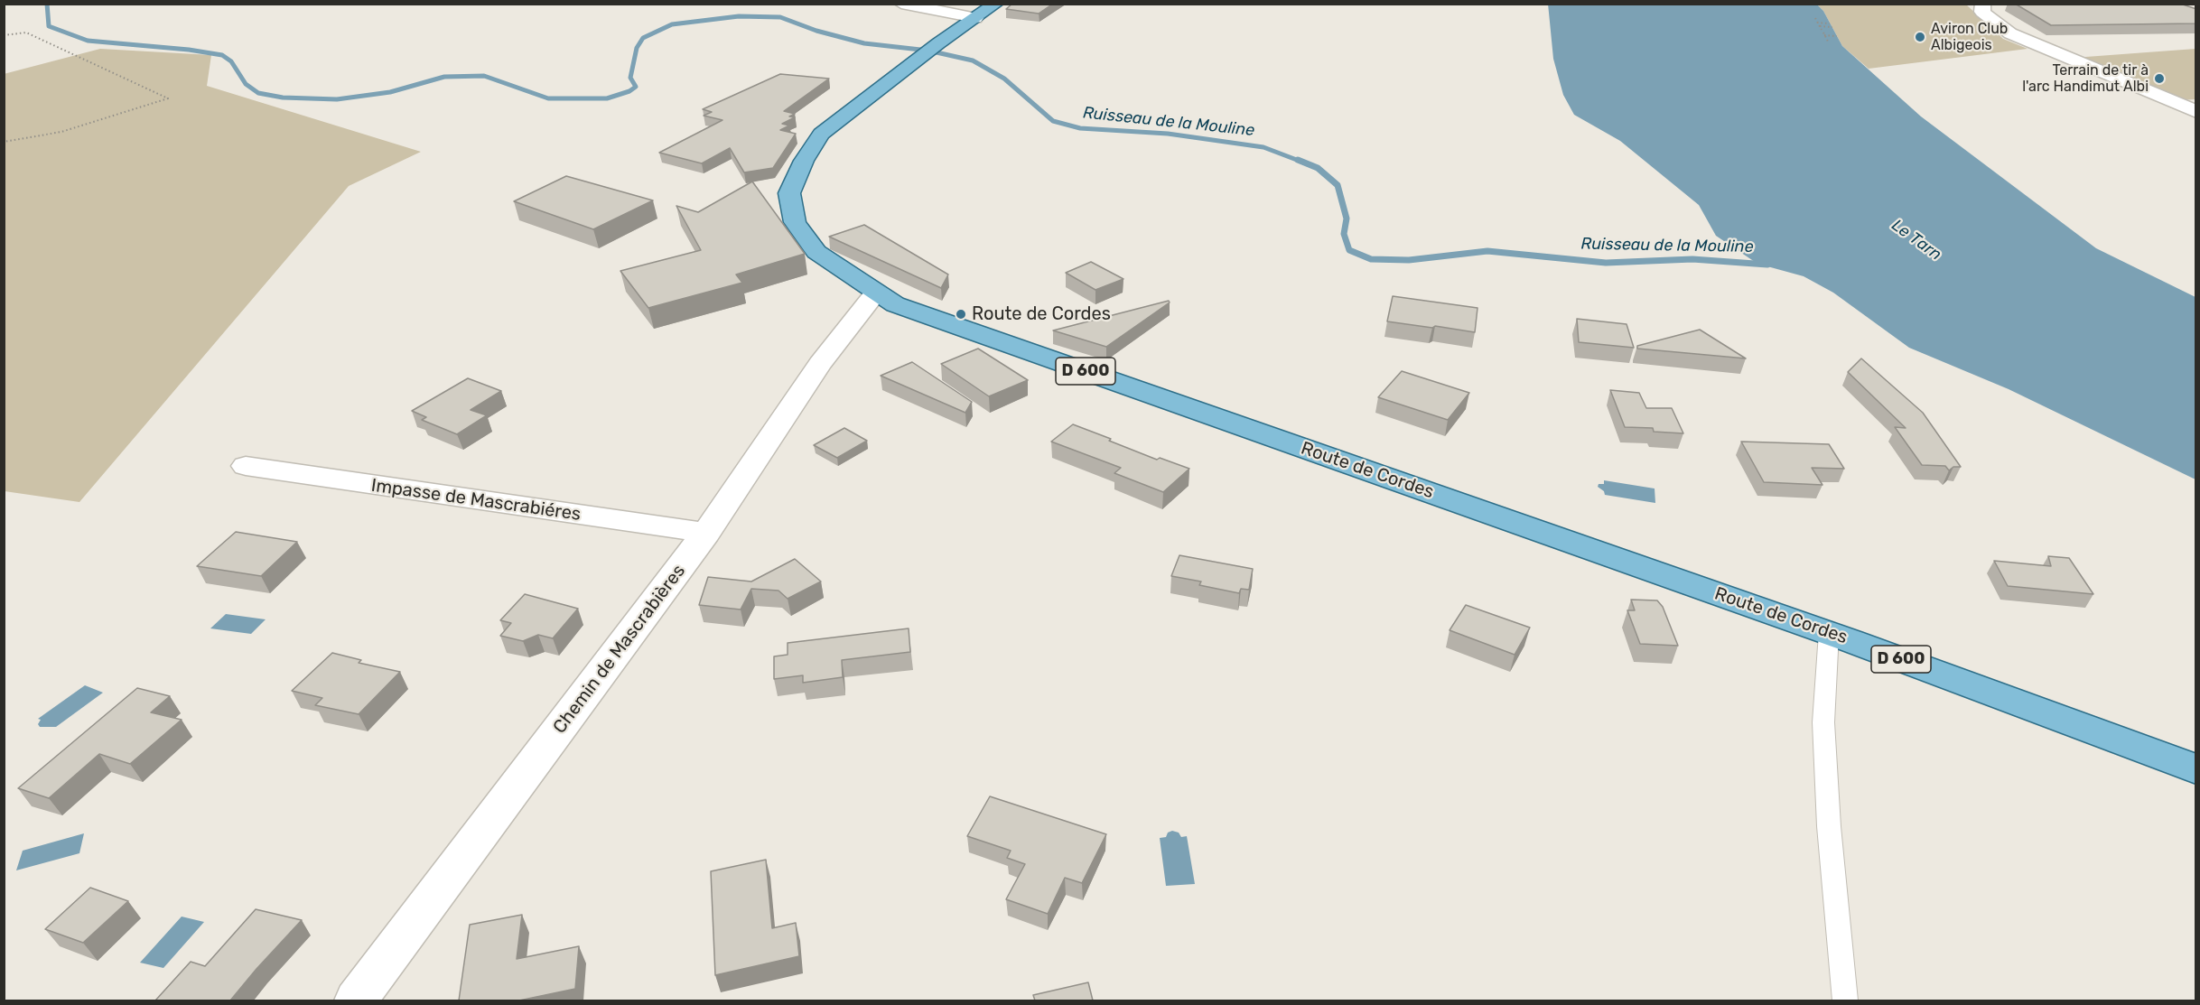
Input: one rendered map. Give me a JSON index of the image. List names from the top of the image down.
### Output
{
  "streets": {
    "main road": ["D 600", "Route de Cordes"],
    "street": ["Impasse de Mascrabiéres", "Chemin de Mascrabières"]
  },
  "crossings": [
    ["Route de Cordes", "Chemin de Mascrabières"],
    ["Impasse de Mascrabiéres", "Chemin de Mascrabières"]
  ],
  "water": ["Ruisseau de la Mouline", "Le Tarn"],
  "places": ["Aviron Club Albigeois", "Terrain de tir à l'arc Handimut Albi", "Route de Cordes"]
}
